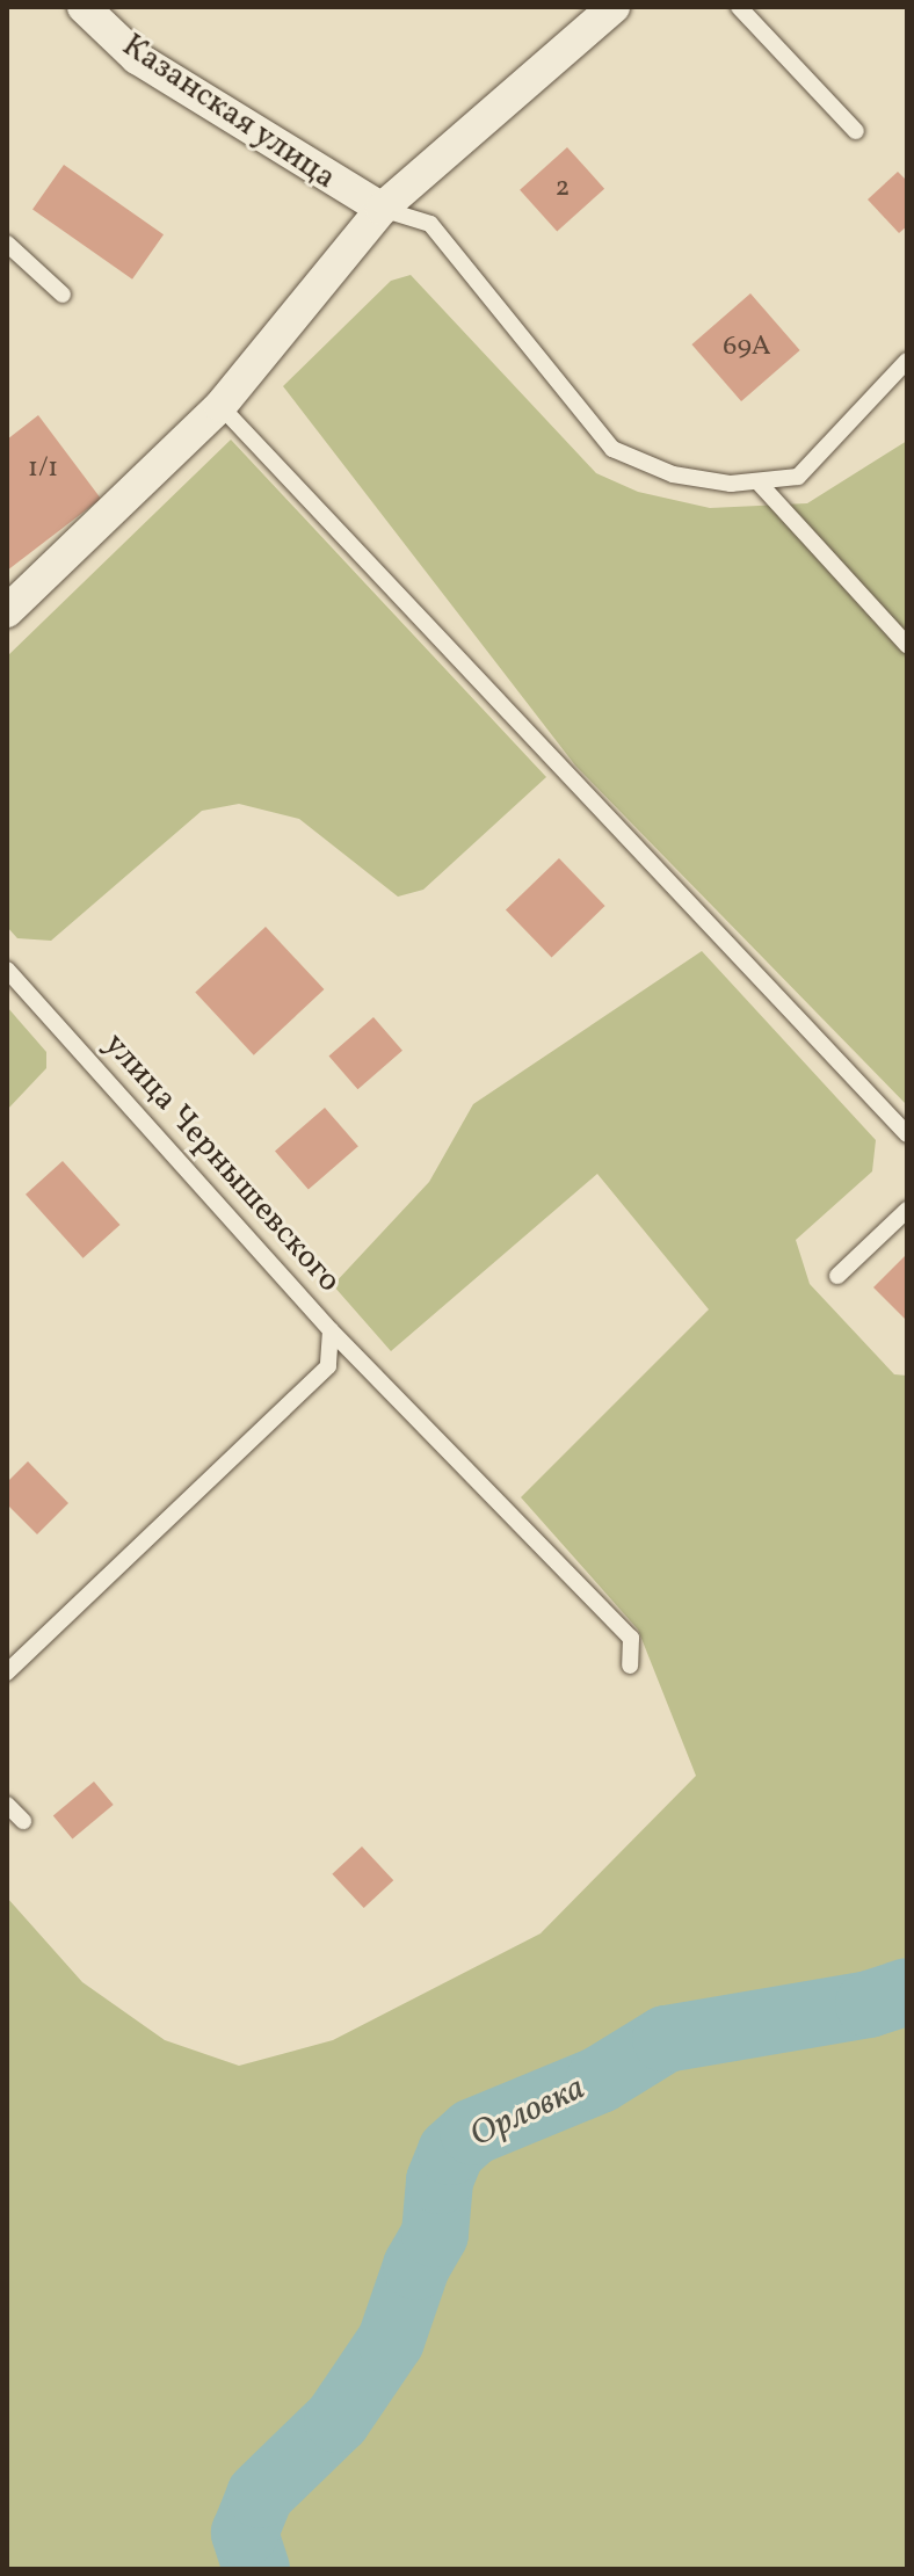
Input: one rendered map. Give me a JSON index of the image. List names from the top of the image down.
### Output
{
  "streets": {
    "street": ["Казанская улица"],
    "lane": ["улица Чернышевского"]
  },
  "water": ["Орловка"],
  "house_numbers": ["2", "69А", "1/1"]
}
